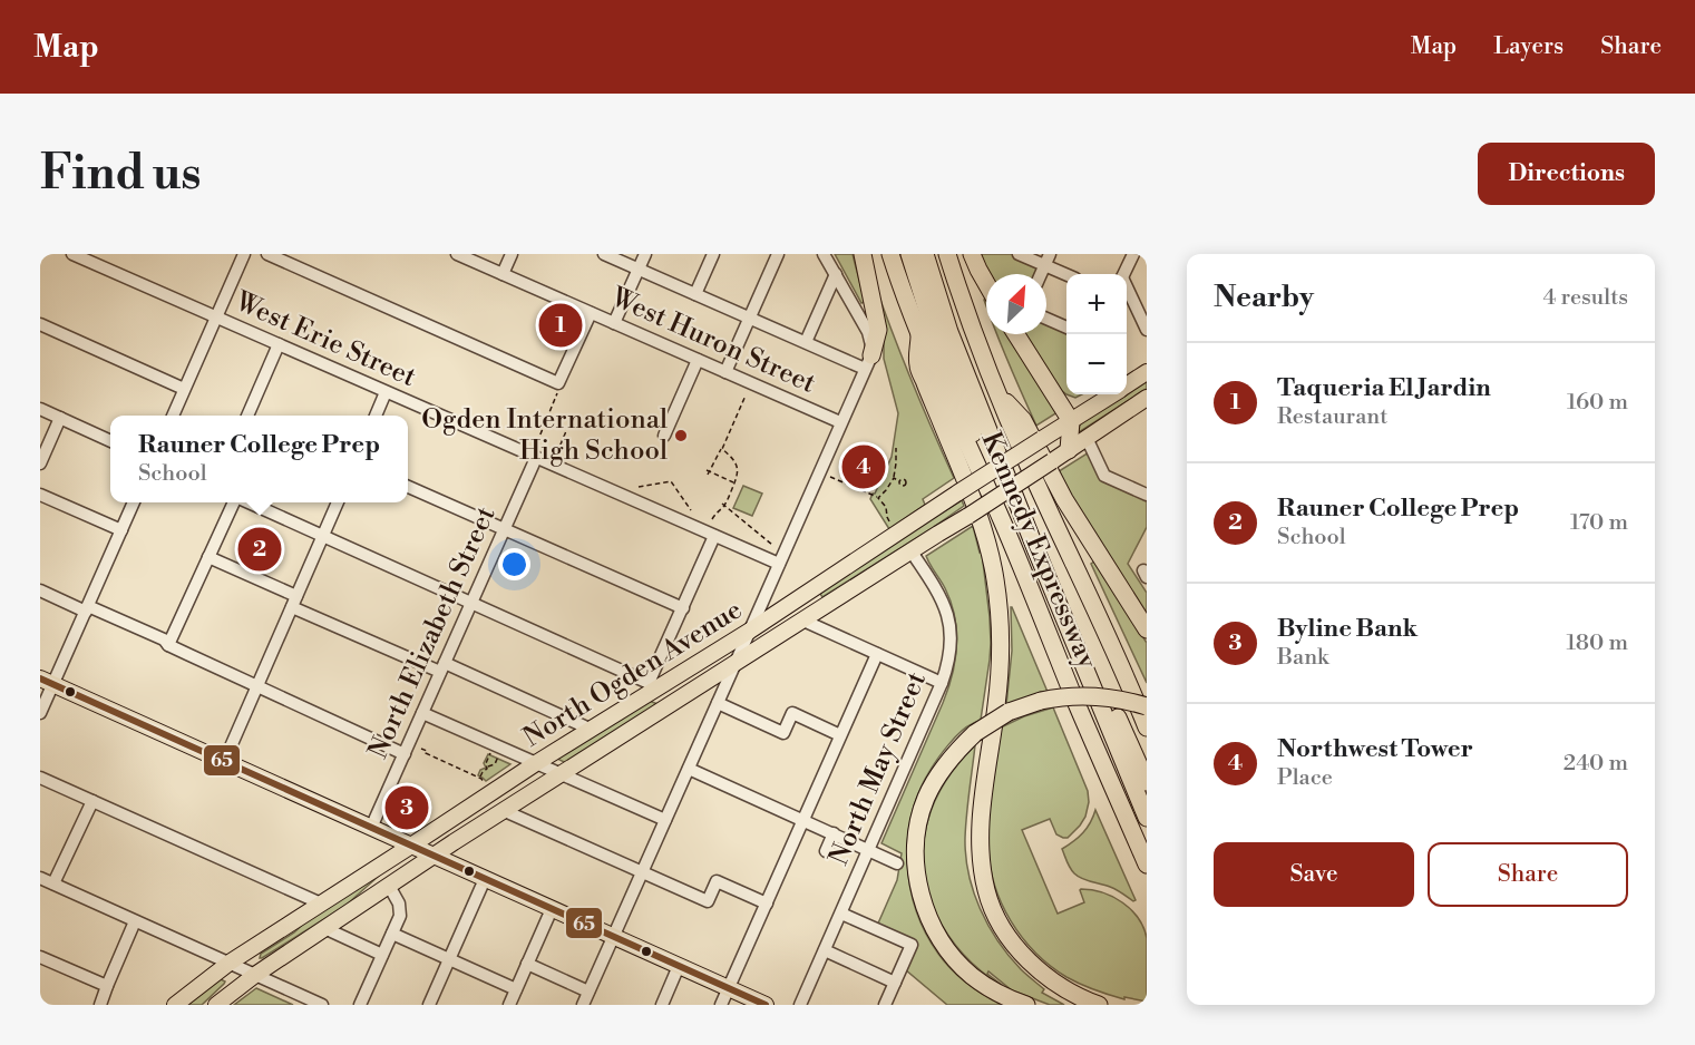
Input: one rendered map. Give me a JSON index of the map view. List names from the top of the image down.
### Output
{
  "streets": {
    "highway": ["Kennedy Expressway"],
    "main road": ["North Ogden Avenue"],
    "street": [
      "West Erie Street",
      "West Huron Street",
      "North Elizabeth Street",
      "North May Street"
    ]
  },
  "crossings": [
    ["West Erie Street", "North Elizabeth Street"],
    ["North Ogden Avenue", "North May Street"]
  ],
  "places": ["Ogden International High School"],
  "lines": ["transit line 65"],
  "north": "top right",
  "page": {
    "header": "Map",
    "nav": ["Map", "Layers", "Share"],
    "buttons": [
      "Directions",
      ["Save", "Share"]
    ],
    "title": "Find us",
    "heading": ["Nearby", "4 results"],
    "map_buttons": ["+", "−"],
    "pins": [
      "1",
      "4",
      "2",
      "3"
    ],
    "list": [
      {
        "mark": "1",
        "name": "Taqueria El Jardin",
        "note": "Restaurant",
        "value": "160 m"
      },
      {
        "mark": "2",
        "name": "Rauner College Prep",
        "note": "School",
        "value": "170 m"
      },
      {
        "mark": "3",
        "name": "Byline Bank",
        "note": "Bank",
        "value": "180 m"
      },
      {
        "mark": "4",
        "name": "Northwest Tower",
        "note": "Place",
        "value": "240 m"
      }
    ],
    "popup": ["Rauner College Prep", "School"]
  }
}
